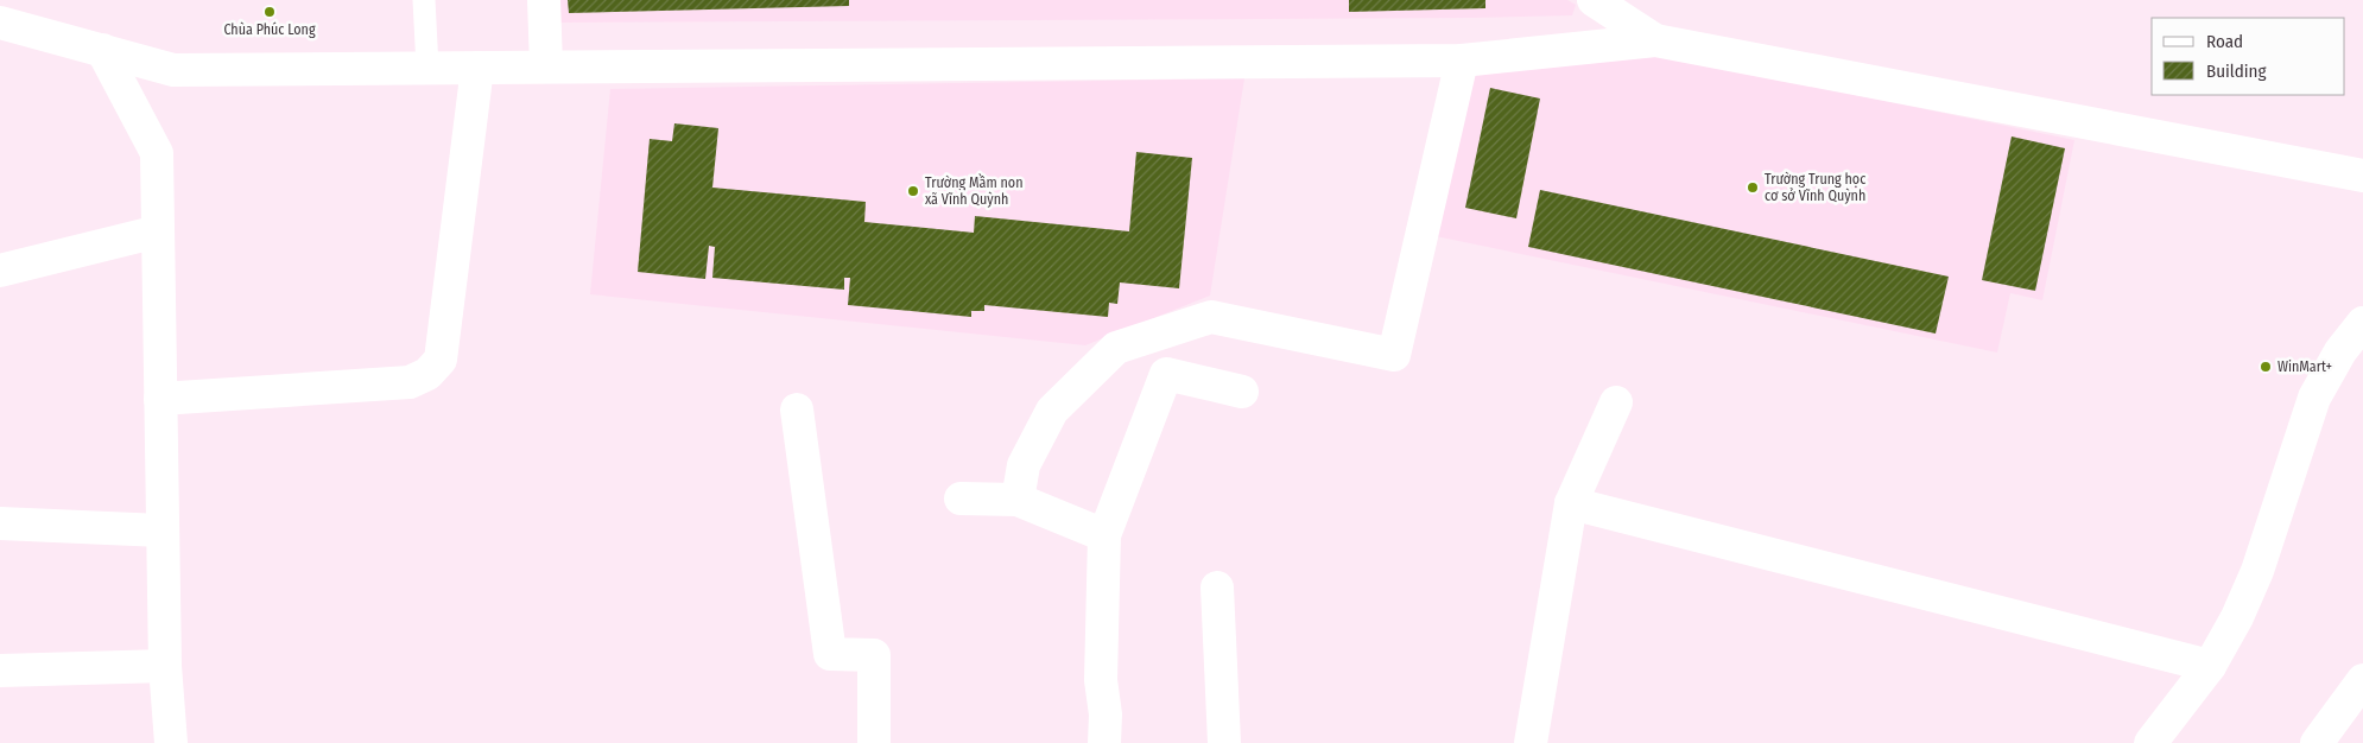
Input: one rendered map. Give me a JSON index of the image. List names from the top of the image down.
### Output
{
  "places": [
    "Chùa Phúc Long",
    "Trường Trung học cơ sở Vĩnh Quỳnh",
    "Trường Mầm non xã Vĩnh Quỳnh",
    "WinMart+"
  ],
  "legend": ["Road", "Building"]
}
